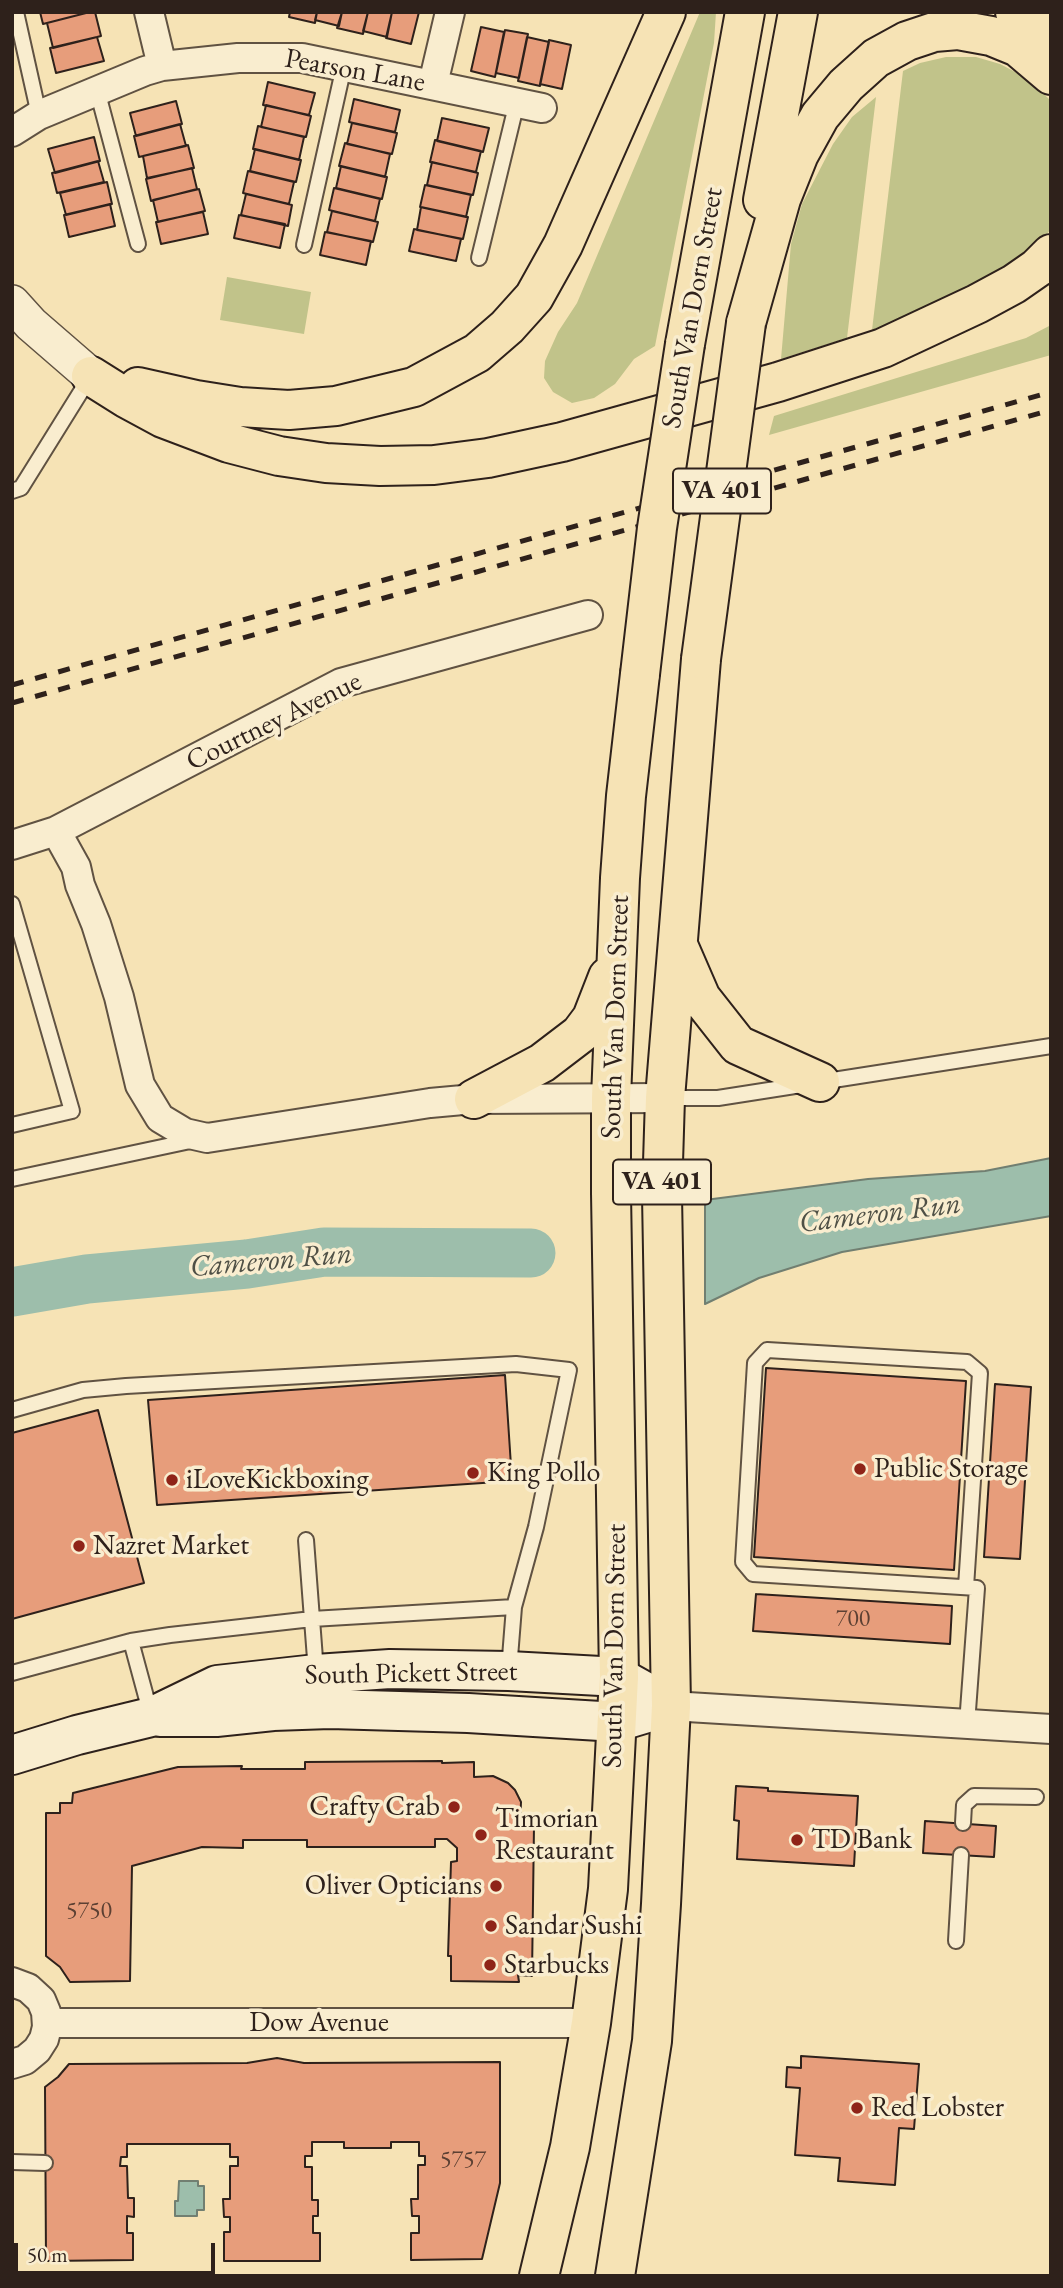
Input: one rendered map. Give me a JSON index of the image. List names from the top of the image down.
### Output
{
  "streets": {
    "main road": ["South Van Dorn Street", "VA 401", "South Pickett Street"],
    "street": ["Pearson Lane", "Courtney Avenue", "Dow Avenue"]
  },
  "crossings": [
    ["South Van Dorn Street", "South Pickett Street"],
    ["South Van Dorn Street", "Dow Avenue"]
  ],
  "water": ["Cameron Run"],
  "places": [
    "Public Storage",
    "King Pollo",
    "iLoveKickboxing",
    "Nazret Market",
    "Crafty Crab",
    "Timorian Restaurant",
    "TD Bank",
    "Oliver Opticians",
    "Sandar Sushi",
    "Starbucks",
    "Red Lobster"
  ],
  "house_numbers": ["700", "5750", "5757"],
  "scale_bar": "50 m"
}
